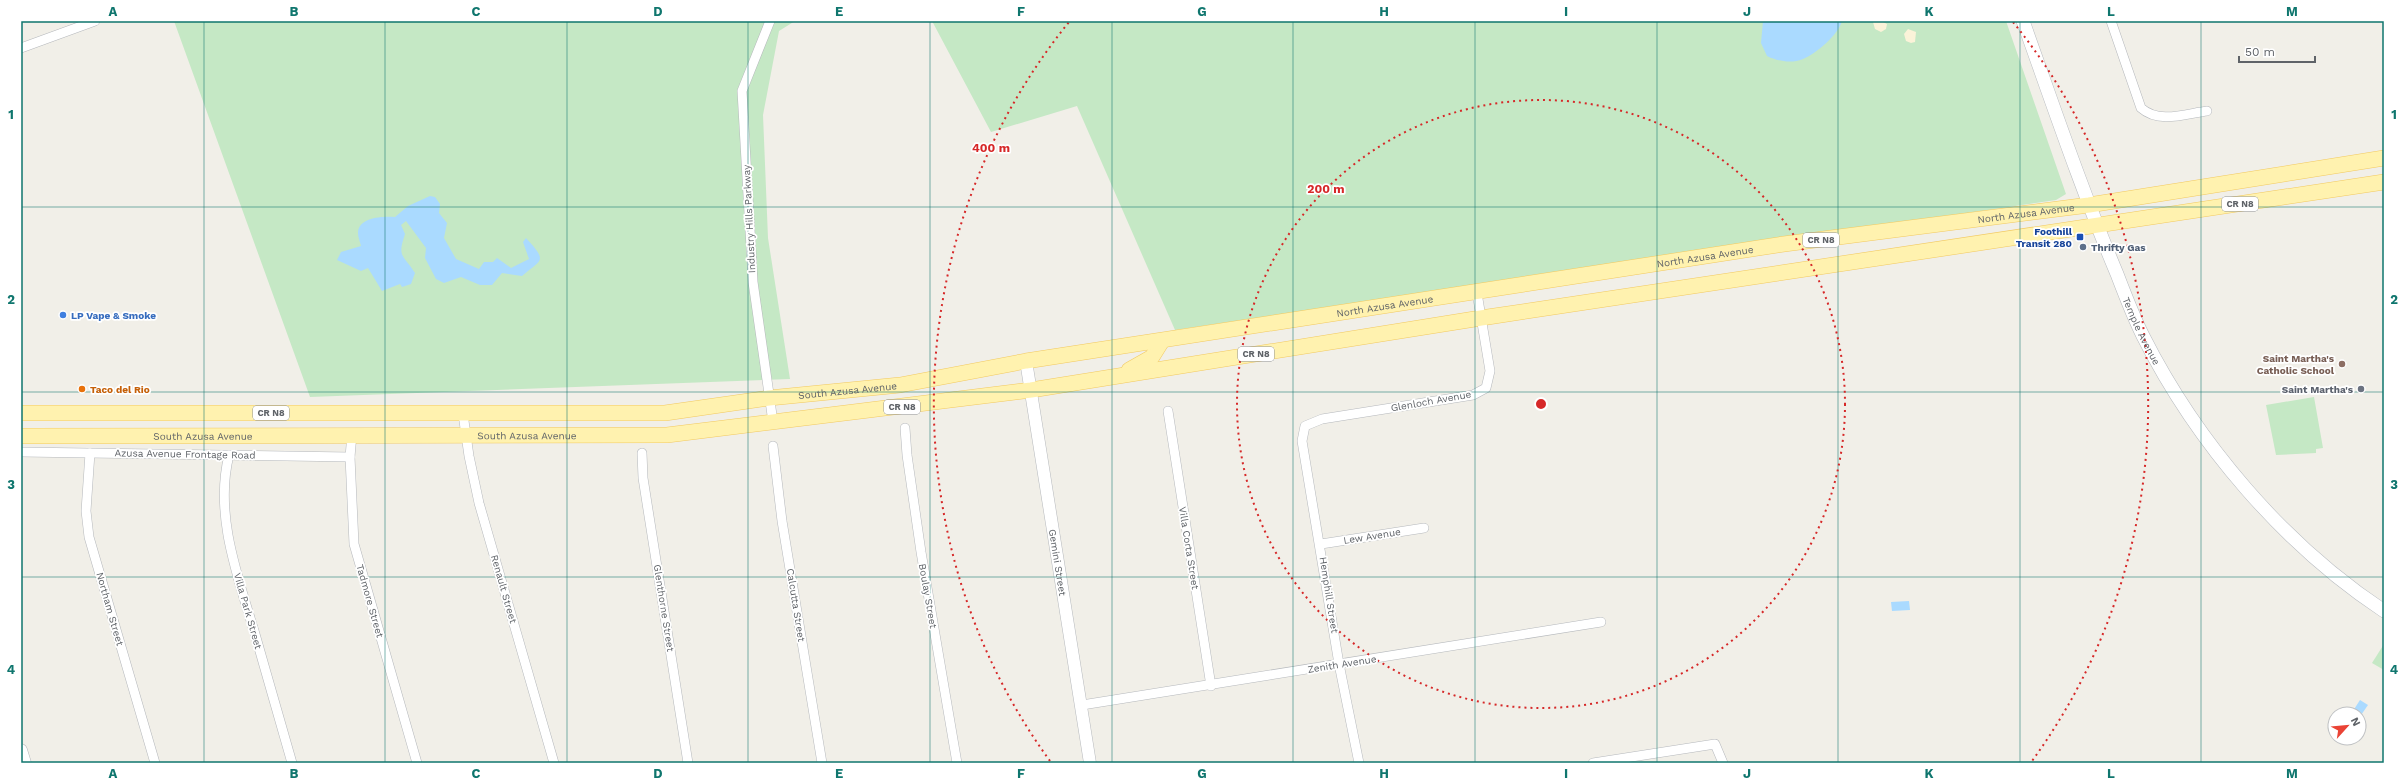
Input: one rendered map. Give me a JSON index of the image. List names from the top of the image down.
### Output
{
  "streets": {
    "main road": [
      "CR N8",
      "North Azusa Avenue",
      "Temple Avenue",
      "South Azusa Avenue"
    ],
    "street": [
      "Industry Hills Parkway",
      "Glenloch Avenue",
      "Azusa Avenue Frontage Road",
      "Lew Avenue",
      "Villa Corta Street",
      "Gemini Street",
      "Renault Street",
      "Hemphill Street",
      "Boulay Street",
      "Tadmore Street",
      "Calcutta Street",
      "Glenthorne Street",
      "Northam Street",
      "Villa Park Street",
      "Zenith Avenue"
    ]
  },
  "crossings": [
    ["CR N8", "Temple Avenue"],
    ["CR N8", "South Azusa Avenue"],
    ["CR N8", "Glenloch Avenue"],
    ["CR N8", "Gemini Street"],
    ["North Azusa Avenue", "Temple Avenue"],
    ["North Azusa Avenue", "South Azusa Avenue"],
    ["North Azusa Avenue", "Glenloch Avenue"],
    ["North Azusa Avenue", "Gemini Street"],
    ["Industry Hills Parkway", "South Azusa Avenue"],
    ["South Azusa Avenue", "Gemini Street"],
    ["South Azusa Avenue", "Renault Street"],
    ["South Azusa Avenue", "Tadmore Street"],
    ["Glenloch Avenue", "Hemphill Street"],
    ["Azusa Avenue Frontage Road", "Tadmore Street"],
    ["Azusa Avenue Frontage Road", "Northam Street"],
    ["Azusa Avenue Frontage Road", "Villa Park Street"],
    ["Lew Avenue", "Hemphill Street"],
    ["Villa Corta Street", "Zenith Avenue"],
    ["Gemini Street", "Zenith Avenue"],
    ["Hemphill Street", "Zenith Avenue"]
  ],
  "places": {
    "transit": ["Foothill Transit 280"],
    "other": [
      "Thrifty Gas",
      "LP Vape & Smoke",
      "Saint Martha's Catholic School",
      "Taco del Rio",
      "Saint Martha's"
    ]
  },
  "scale_bar": "50 m",
  "north": "top right",
  "grid": {
    "columns": [
      "A",
      "B",
      "C",
      "D",
      "E",
      "F",
      "G",
      "H",
      "I",
      "J",
      "K",
      "L",
      "M"
    ],
    "rows": [
      "1",
      "2",
      "3",
      "4"
    ]
  },
  "rings": ["400 m", "200 m"]
}
